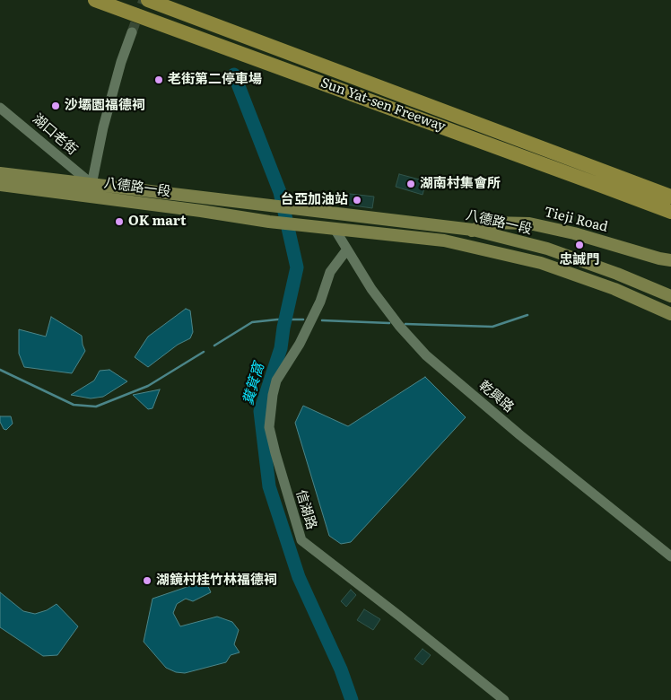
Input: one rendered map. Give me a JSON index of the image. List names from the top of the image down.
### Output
{
  "streets": {
    "highway": ["Sun Yat-sen Freeway"],
    "main road": ["八德路一段", "Tieji Road"],
    "street": ["湖口老街", "乾興路", "信湖路"]
  },
  "crossings": [
    ["湖口老街", "八德路一段"],
    ["八德路一段", "Tieji Road"],
    ["八德路一段", "乾興路"],
    ["乾興路", "信湖路"]
  ],
  "water": ["糞箕窩"],
  "places": [
    "老街第二停車場",
    "沙壩園福德祠",
    "湖南村集會所",
    "台亞加油站",
    "OK mart",
    "忠誠門",
    "湖鏡村桂竹林福德祠"
  ]
}
